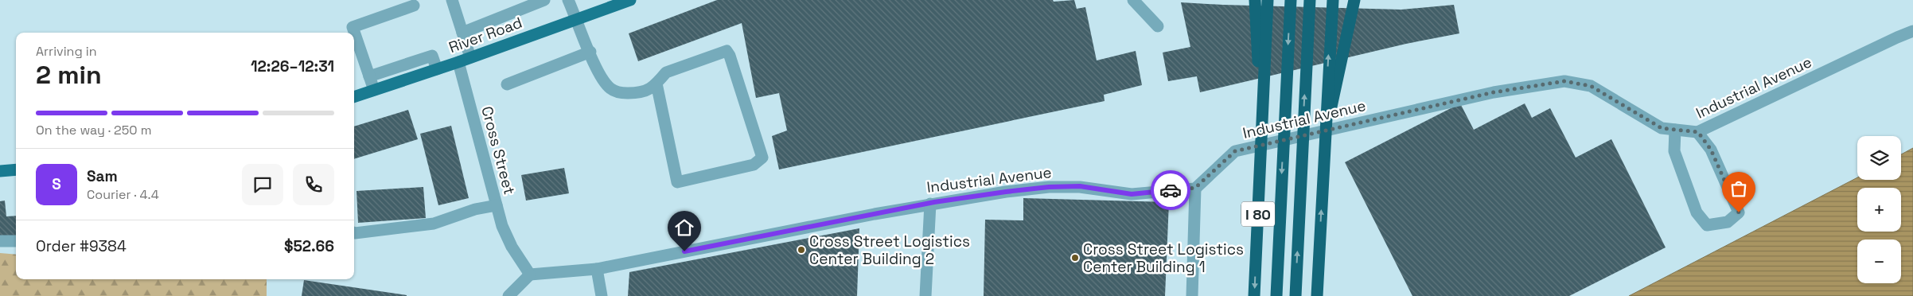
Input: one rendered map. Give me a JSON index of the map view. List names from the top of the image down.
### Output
{
  "streets": {
    "highway": ["I 80"],
    "main road": ["River Road"],
    "lane": ["Industrial Avenue", "Cross Street"]
  },
  "crossings": [
    ["River Road", "Cross Street"],
    ["Industrial Avenue", "Cross Street"]
  ],
  "places": ["Cross Street Logistics Center Building 2", "Cross Street Logistics Center Building 1"],
  "page": {
    "heading": ["2 min", "Arriving in", "12:26–12:31"],
    "panel": [
      "Sam",
      "Courier · 4.4",
      "Order #9384",
      "$52.66"
    ],
    "bar": "On the way · 250 m",
    "map_buttons": ["+", "−"],
    "round": "S"
  }
}
